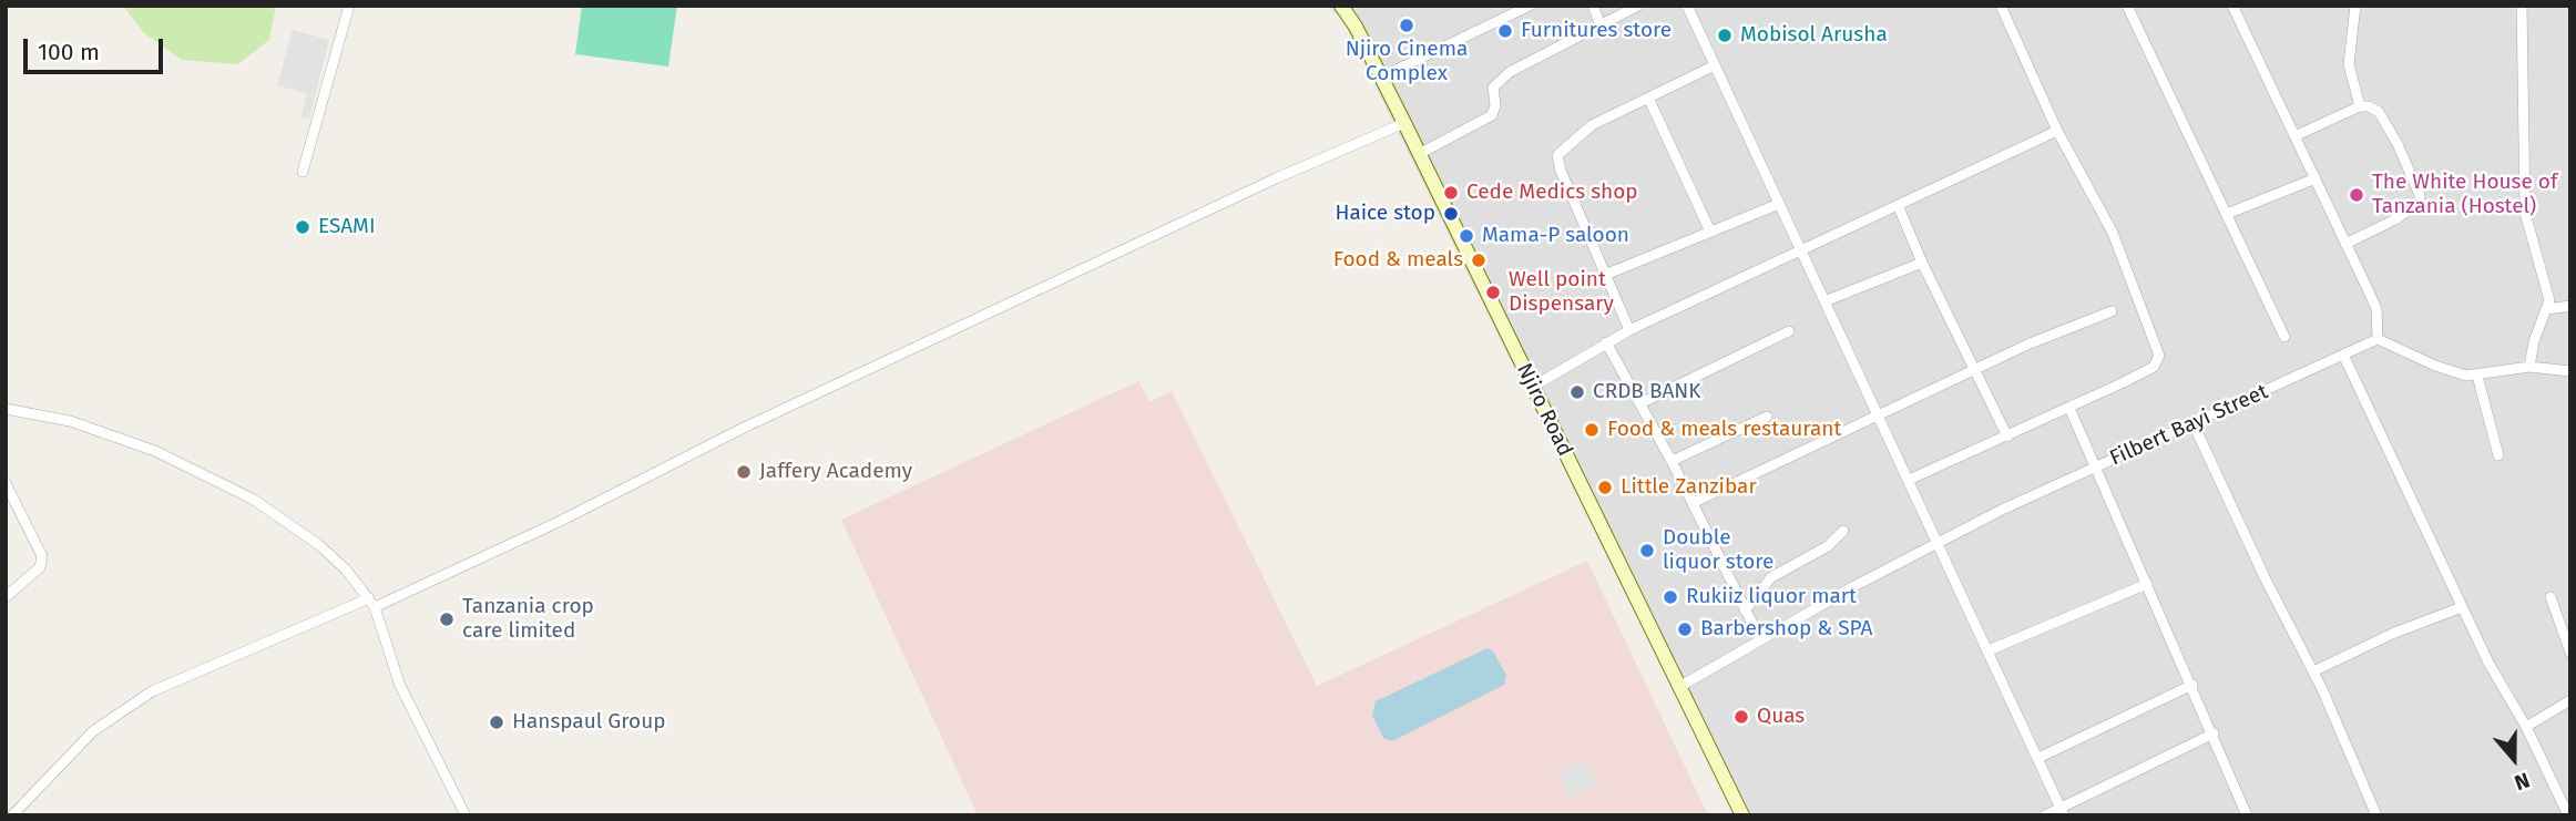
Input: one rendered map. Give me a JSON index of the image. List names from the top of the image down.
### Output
{
  "streets": {
    "street": ["Njiro Road", "Filbert Bayi Street"]
  },
  "crossings": [
    ["Njiro Road", "Filbert Bayi Street"]
  ],
  "places": [
    "Njiro Cinema Complex",
    "Furnitures store",
    "Mobisol Arusha",
    "Cede Medics shop",
    "The White House of Tanzania (Hostel)",
    "Haice stop",
    "ESAMI",
    "Mama-P saloon",
    "Food & meals",
    "Well point Dispensary",
    "CRDB BANK",
    "Food & meals restaurant",
    "Jaffery Academy",
    "Little Zanzibar",
    "Double liquor store",
    "Rukiiz liquor mart",
    "Tanzania crop care limited",
    "Barbershop & SPA",
    "Quas",
    "Hanspaul Group"
  ],
  "scale_bar": "100 m",
  "north": "bottom"
}
